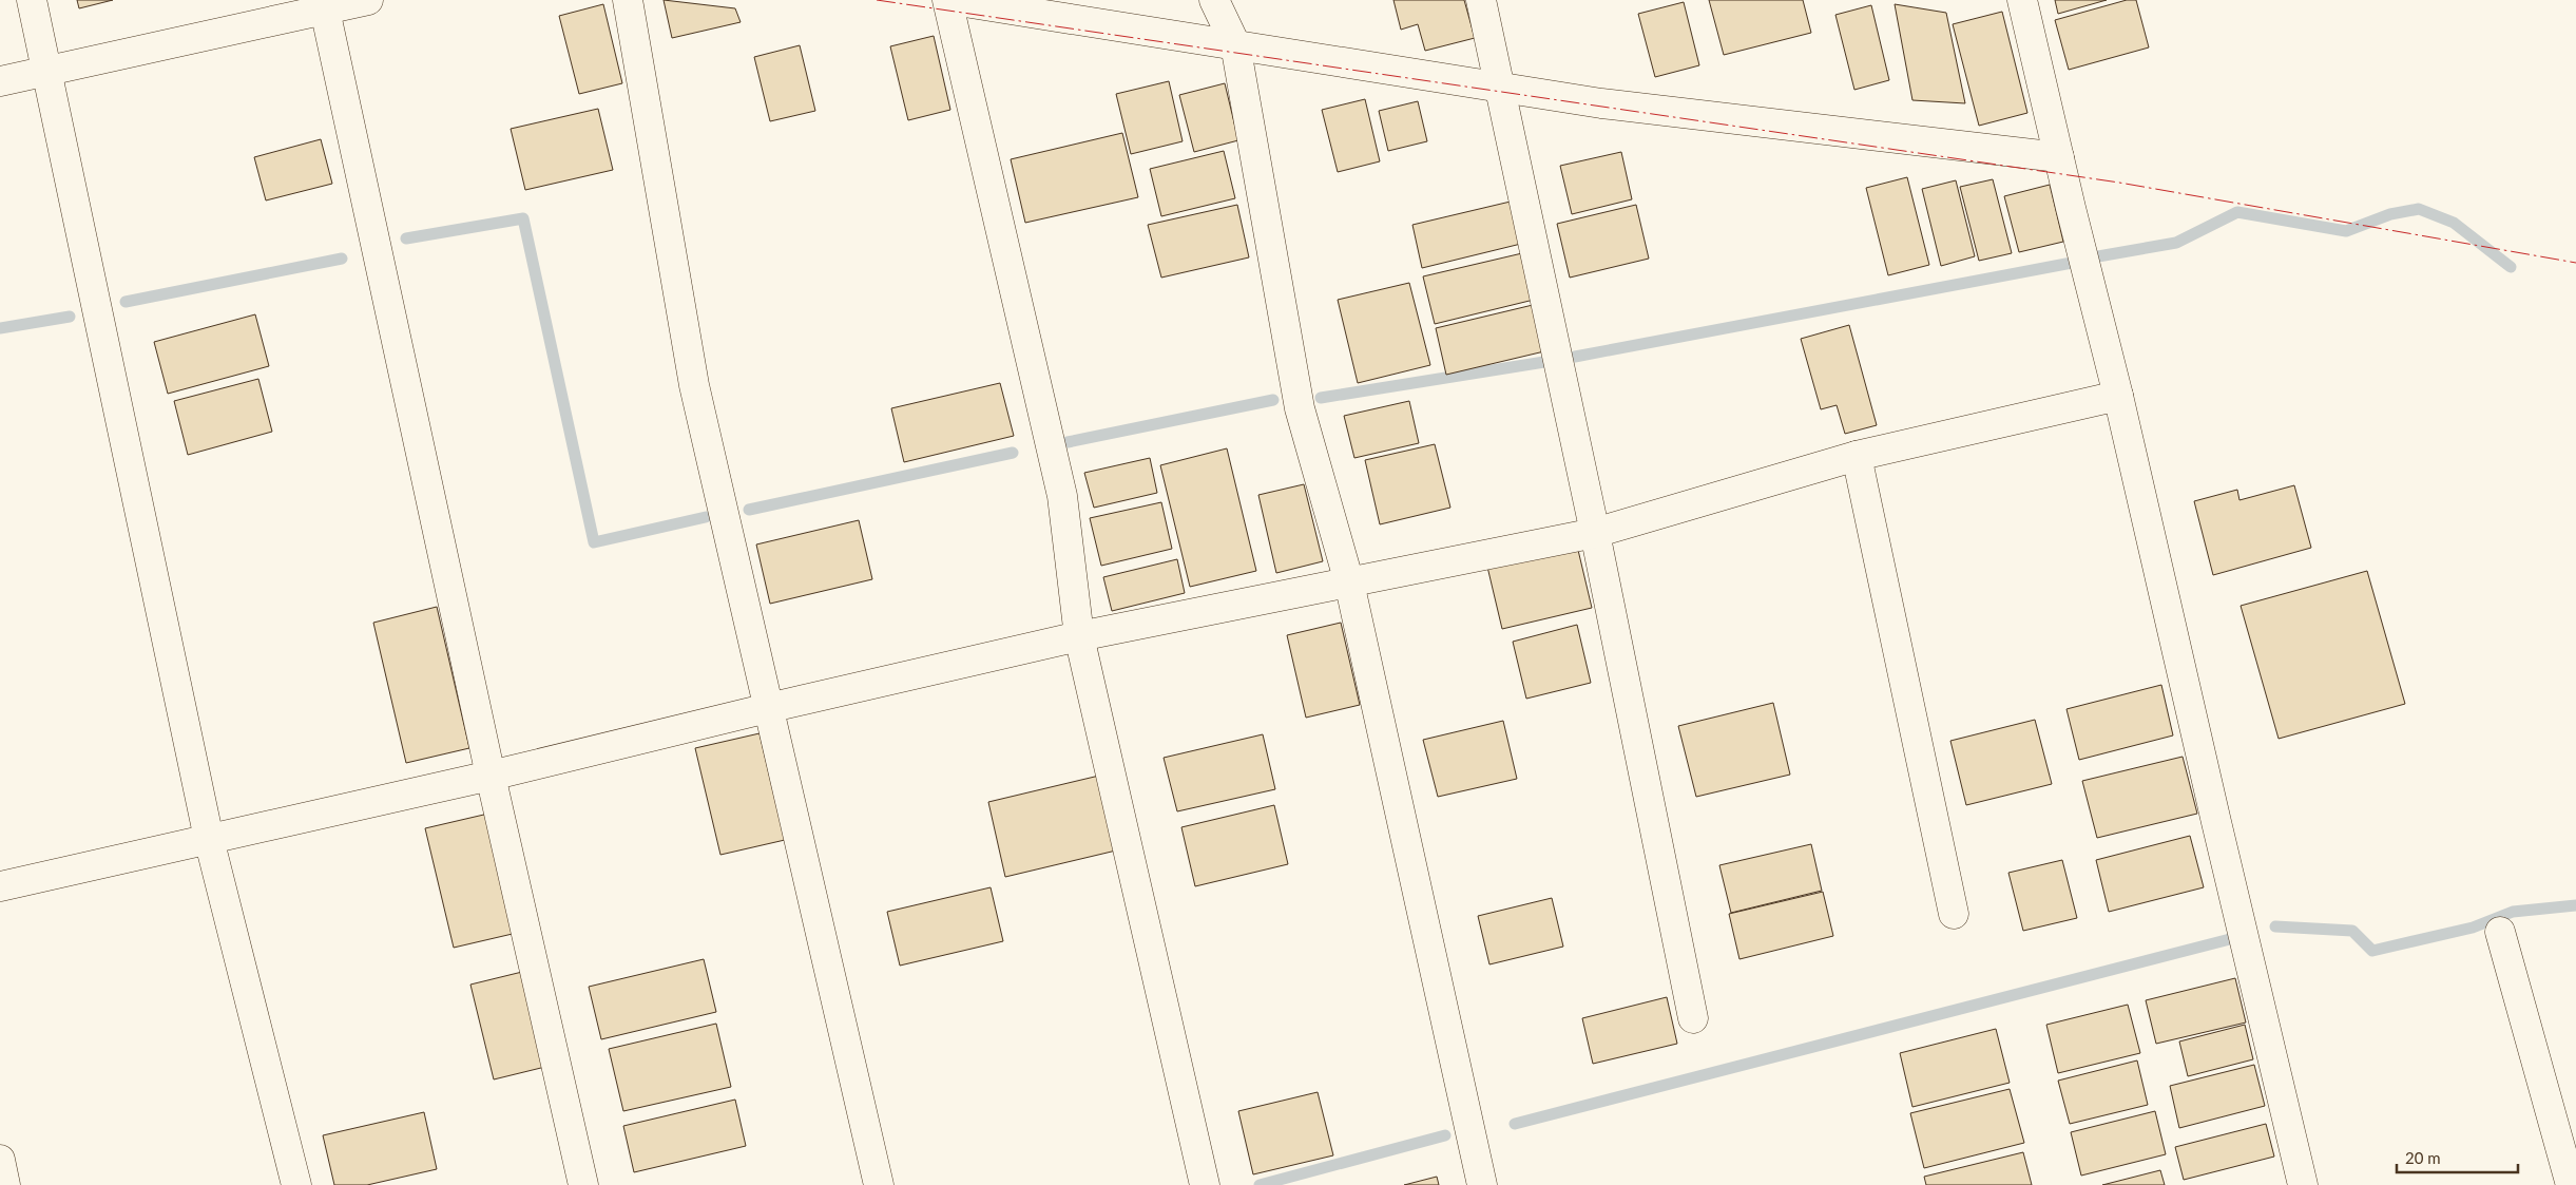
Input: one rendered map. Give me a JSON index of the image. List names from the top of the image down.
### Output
{
  "scale_bar": "20 m"
}
